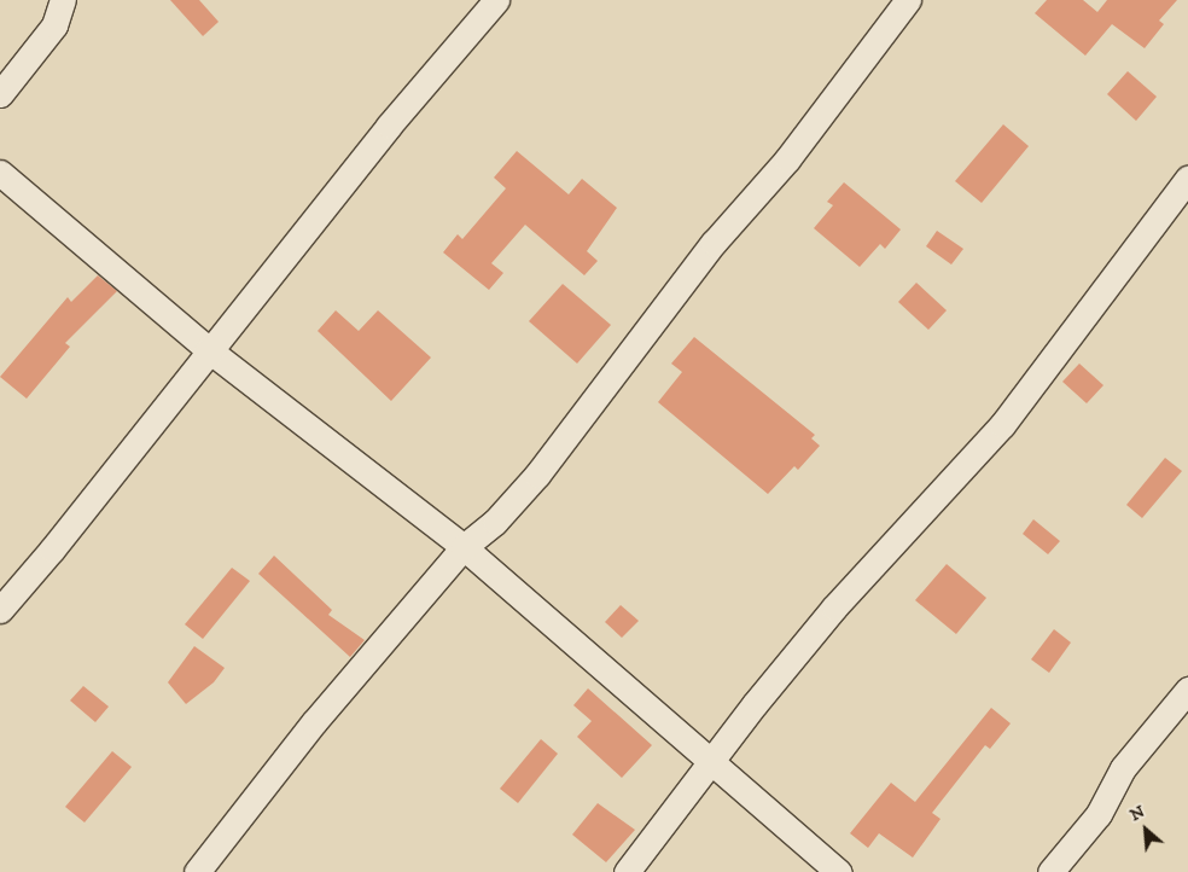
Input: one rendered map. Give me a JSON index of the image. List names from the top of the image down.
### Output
{
  "north": "top left"
}
